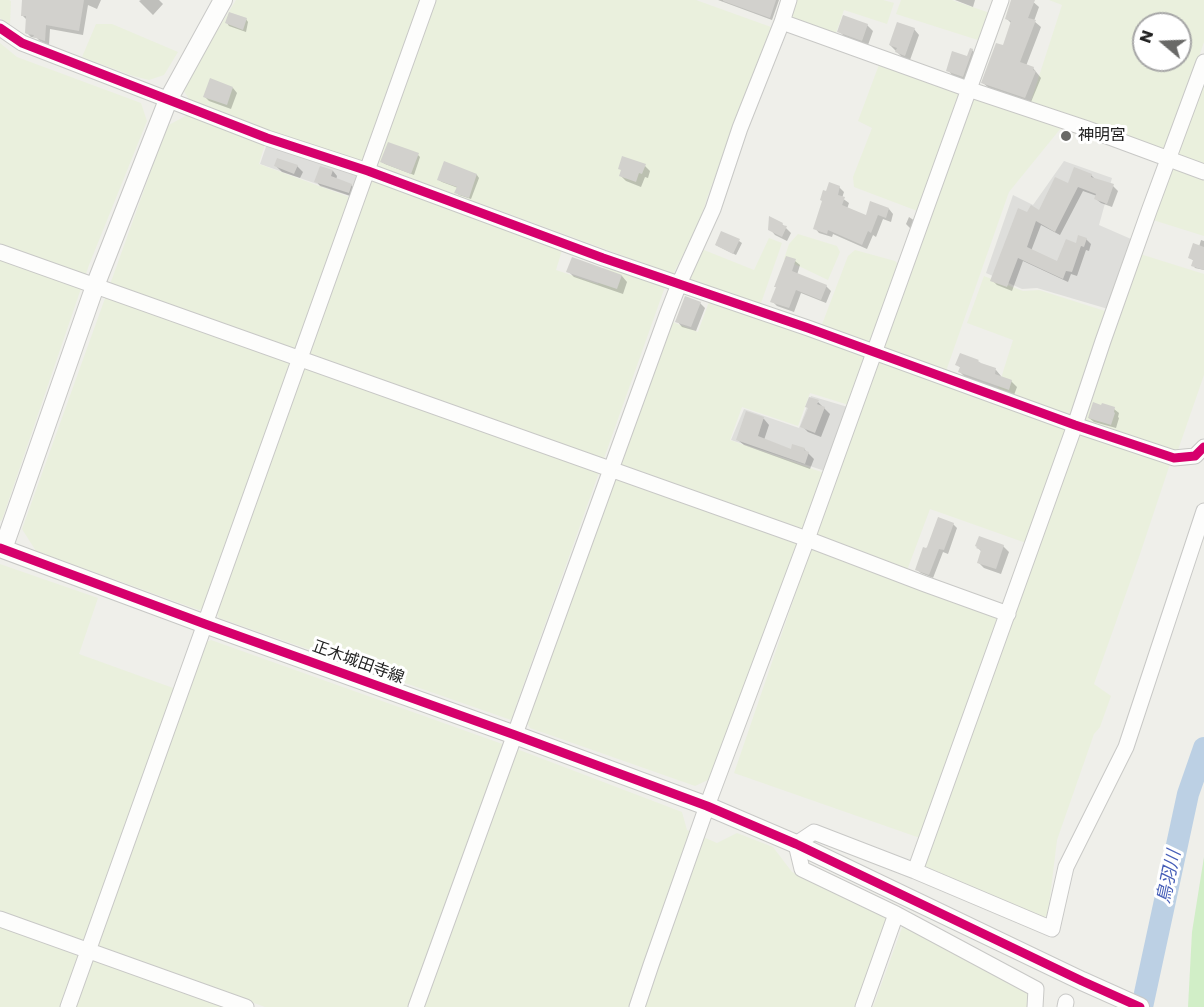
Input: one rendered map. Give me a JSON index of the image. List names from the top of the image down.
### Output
{
  "streets": {
    "street": ["正木城田寺線"]
  },
  "water": ["鳥羽川"],
  "places": ["神明宮"],
  "north": "left"
}
